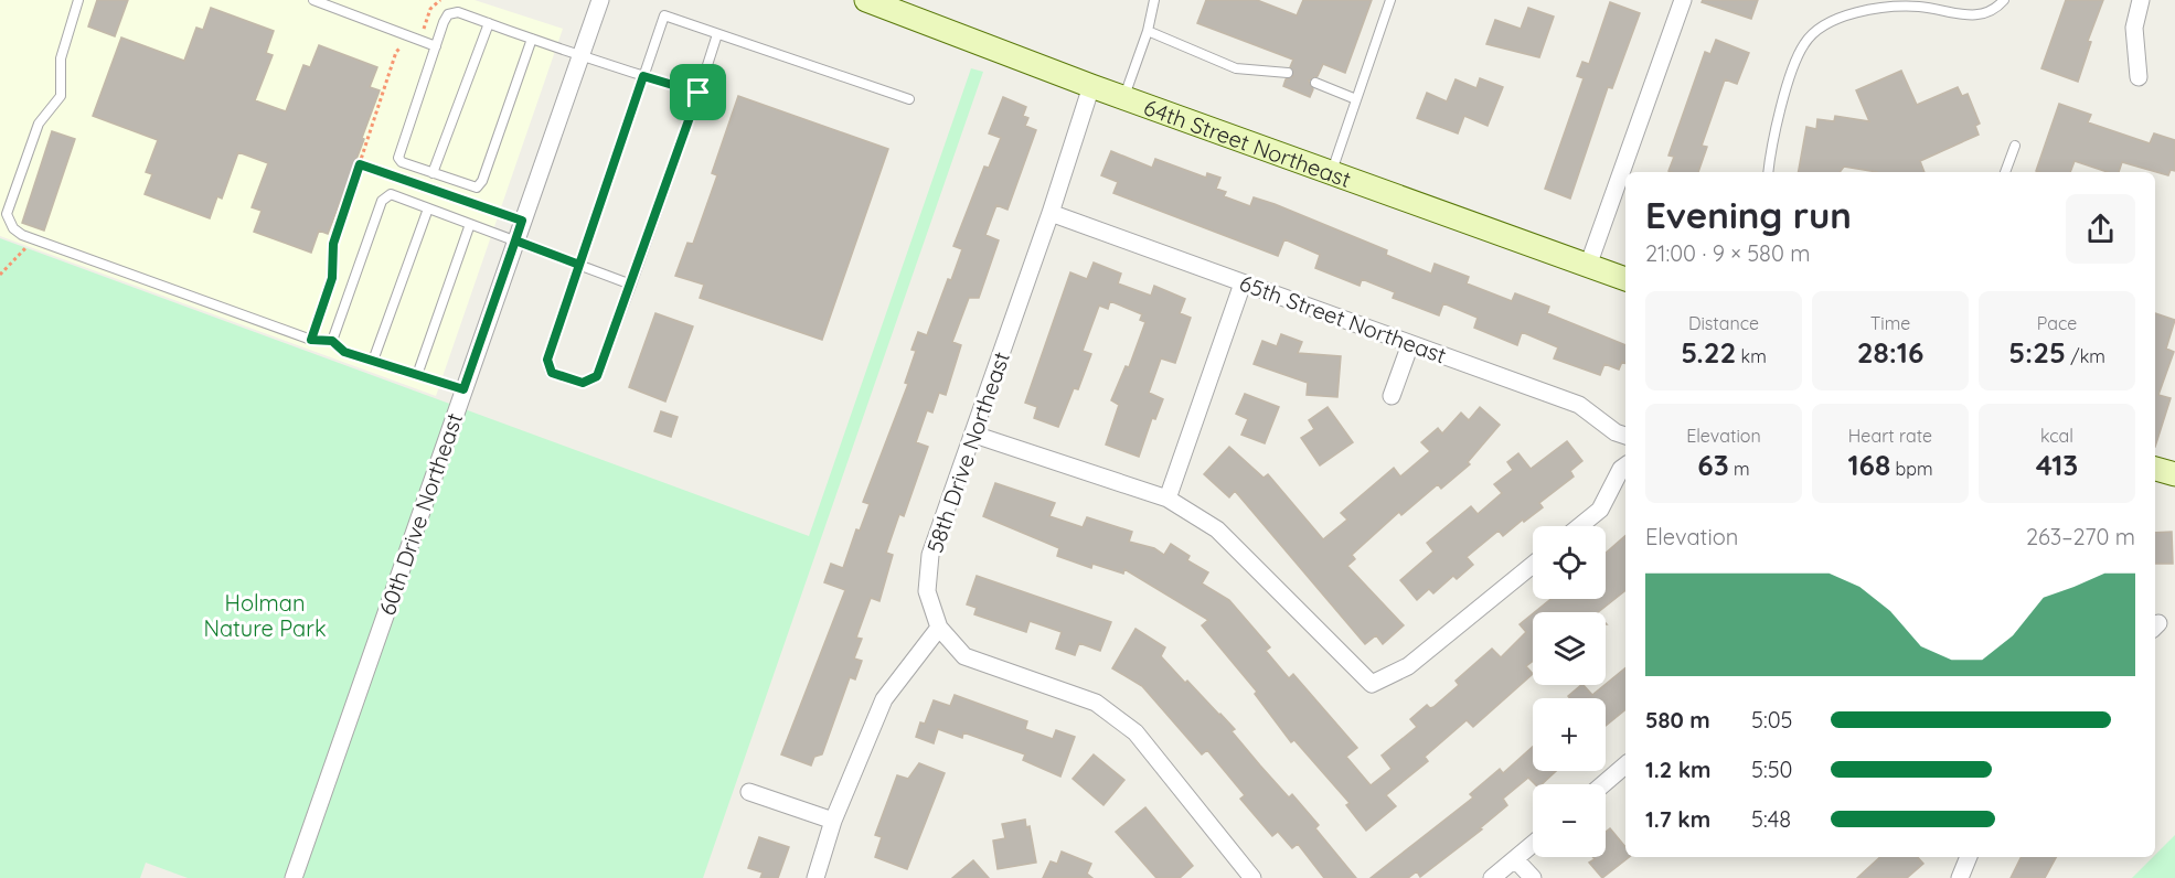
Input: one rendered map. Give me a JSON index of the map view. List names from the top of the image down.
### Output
{
  "streets": {
    "main road": ["64th Street Northeast"],
    "street": ["65th Street Northeast", "58th Drive Northeast", "60th Drive Northeast"]
  },
  "crossings": [
    ["64th Street Northeast", "58th Drive Northeast"],
    ["65th Street Northeast", "58th Drive Northeast"]
  ],
  "parks": ["Holman Nature Park"],
  "page": {
    "heading": ["Evening run", "21:00 · 9 × 580 m"],
    "stats": [
      ["Distance", "5.22 km"],
      ["Time", "28:16"],
      ["Pace", "5:25 /km"],
      ["Elevation", "63 m"],
      ["Heart rate", "168 bpm"],
      ["kcal", "413"]
    ],
    "chart": ["Elevation", "263–270 m"],
    "map_buttons": ["+", "−"],
    "list": [
      {
        "name": "580 m",
        "note": "5:05"
      },
      {
        "name": "1.2 km",
        "note": "5:50"
      },
      {
        "name": "1.7 km",
        "note": "5:48"
      }
    ]
  }
}
